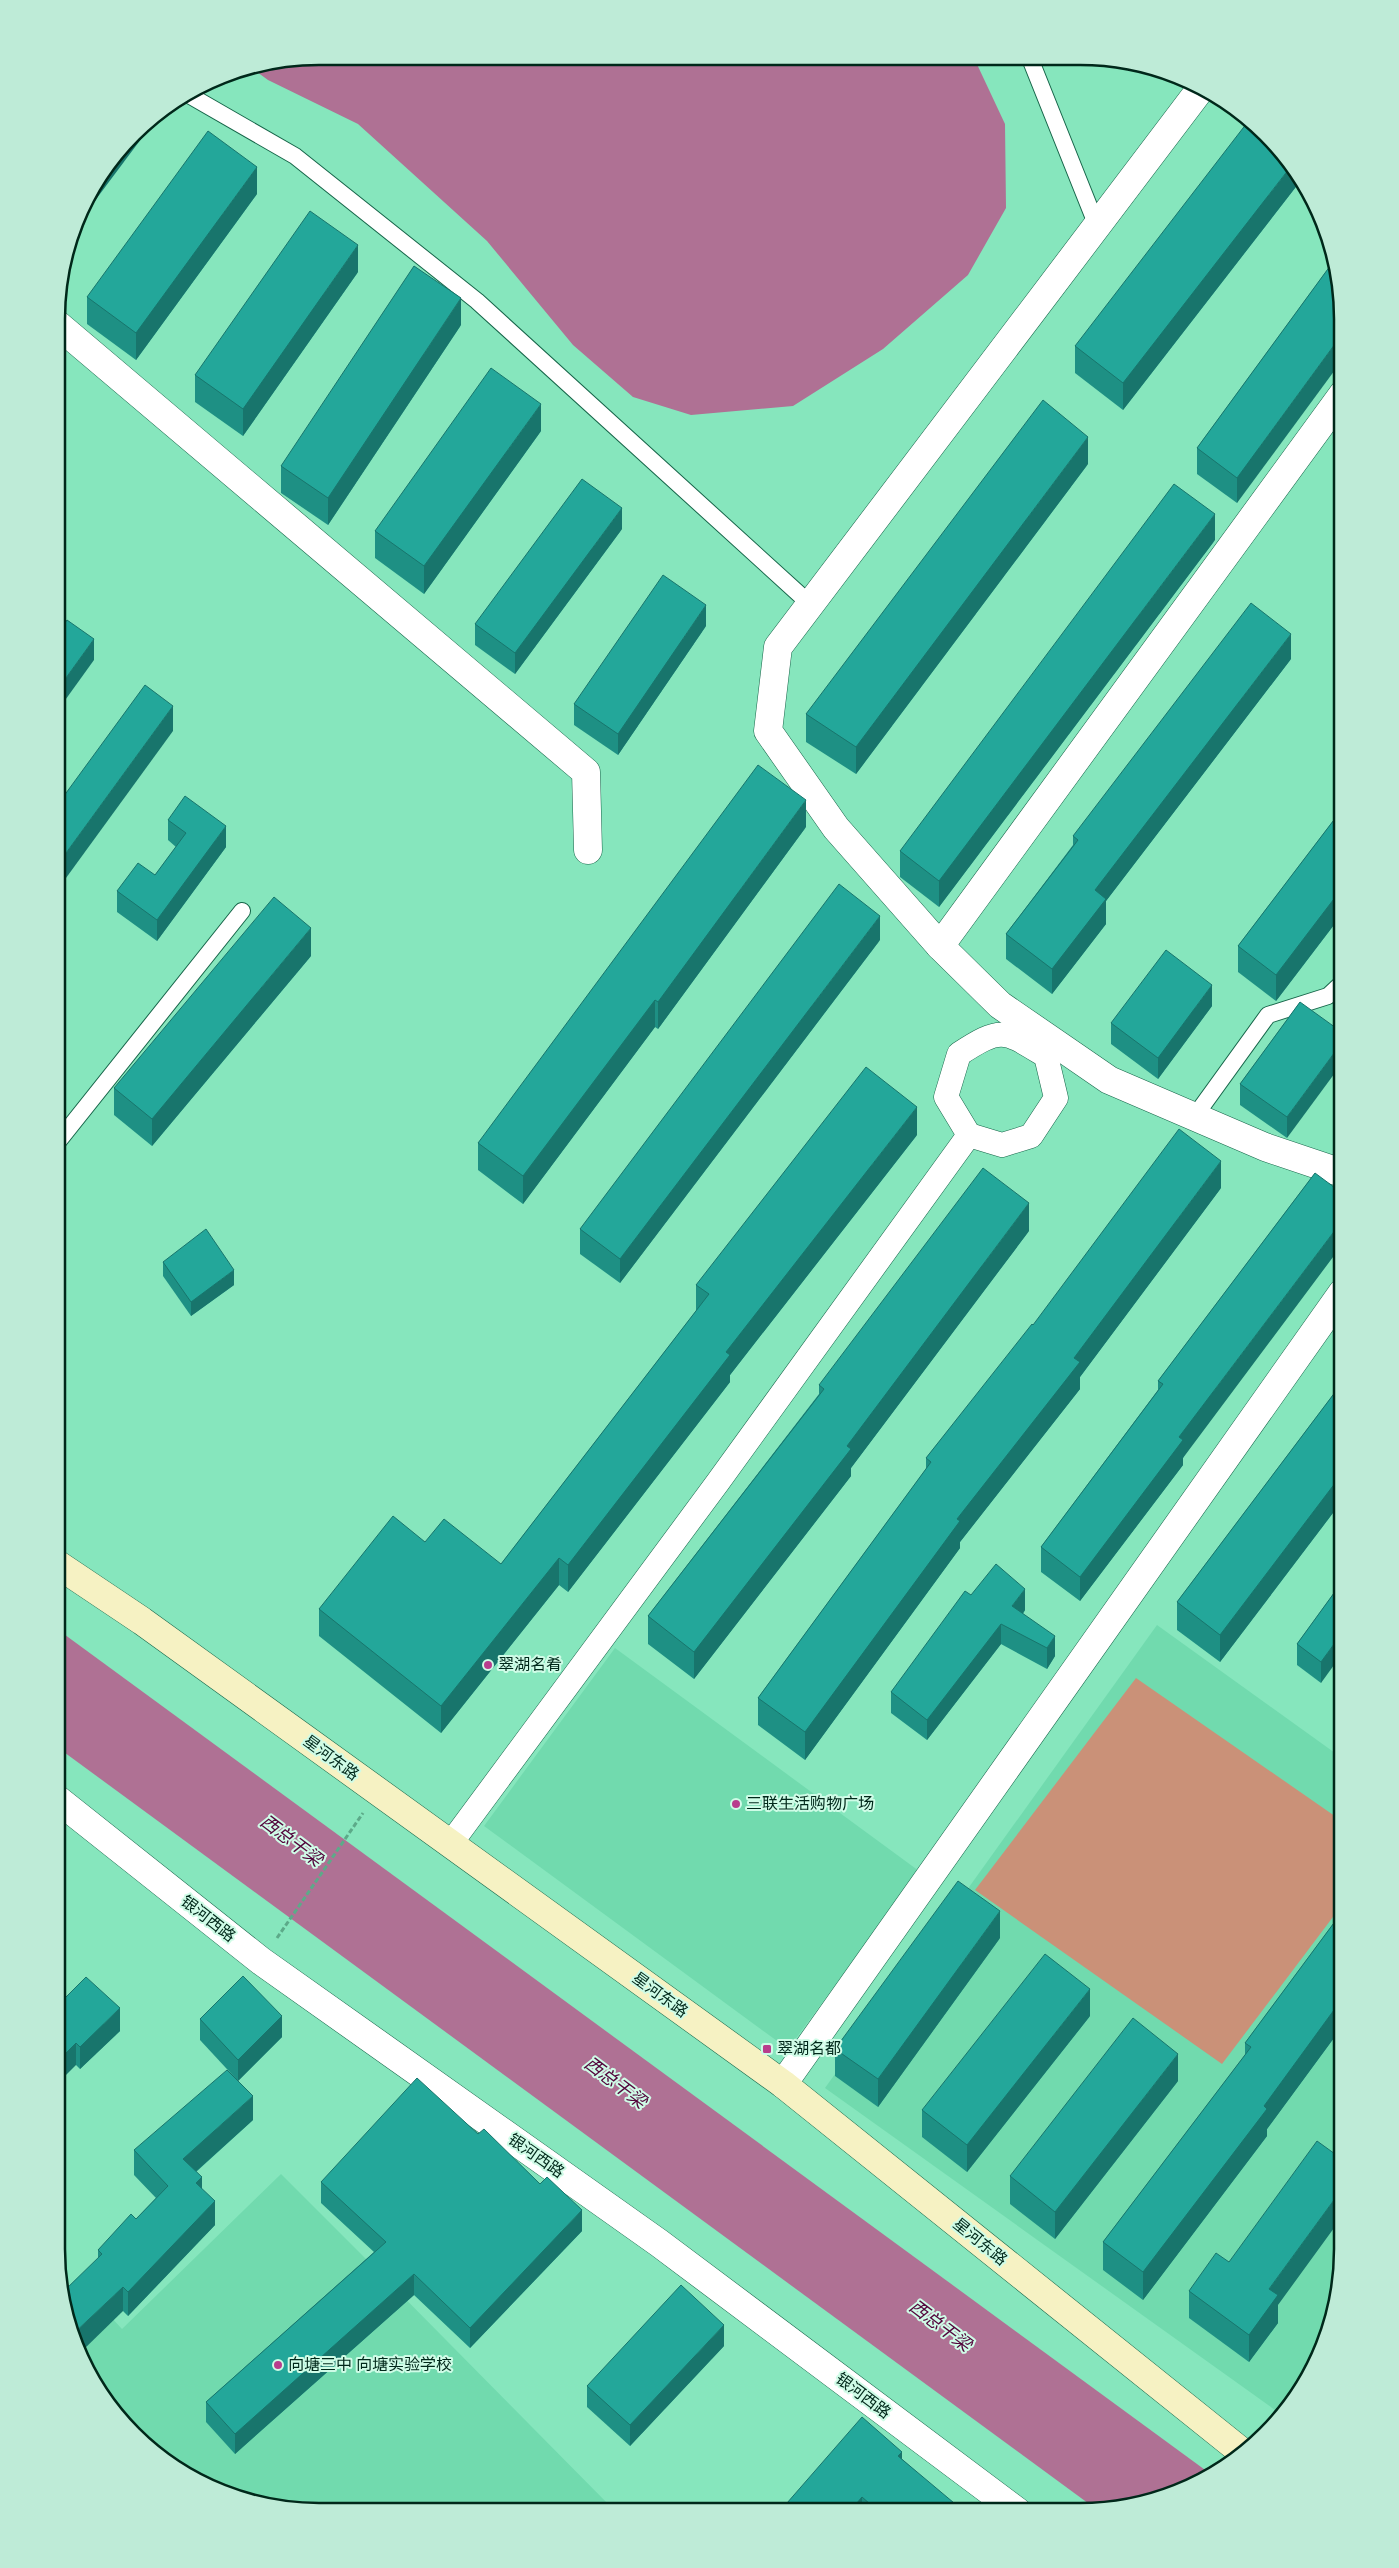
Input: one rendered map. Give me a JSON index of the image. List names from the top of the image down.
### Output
{
  "streets": {
    "main road": ["星河东路"],
    "street": ["银河西路"]
  },
  "water": ["西总干梁"],
  "places": {
    "other": ["翠湖名肴", "三联生活购物广场", "向塘三中 向塘实验学校"],
    "transit": ["翠湖名都"]
  }
}
